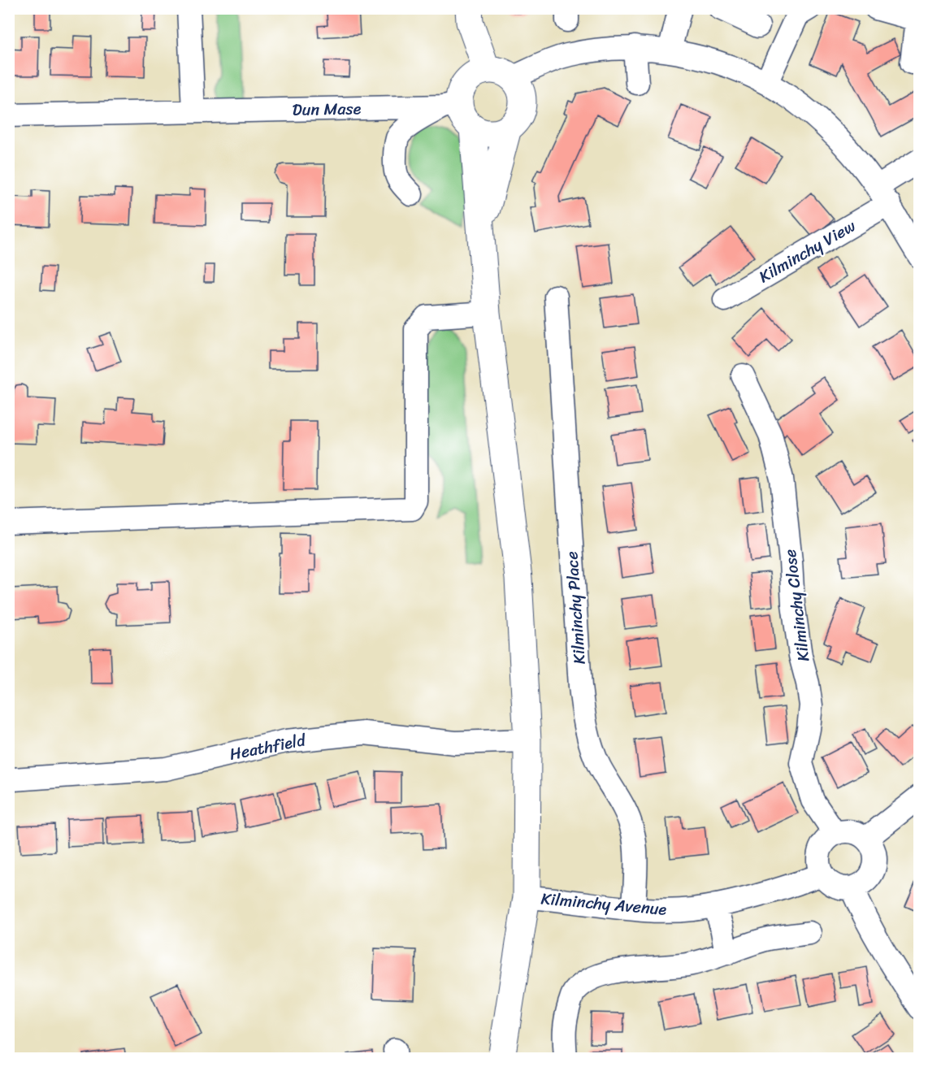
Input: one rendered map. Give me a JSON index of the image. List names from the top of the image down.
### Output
{
  "streets": {
    "street": [
      "Dun Mase",
      "Kilminchy View",
      "Kilminchy Close",
      "Kilminchy Place",
      "Heathfield",
      "Kilminchy Avenue"
    ]
  },
  "crossings": [
    ["Kilminchy Close", "Kilminchy Avenue"],
    ["Kilminchy Place", "Kilminchy Avenue"]
  ]
}
